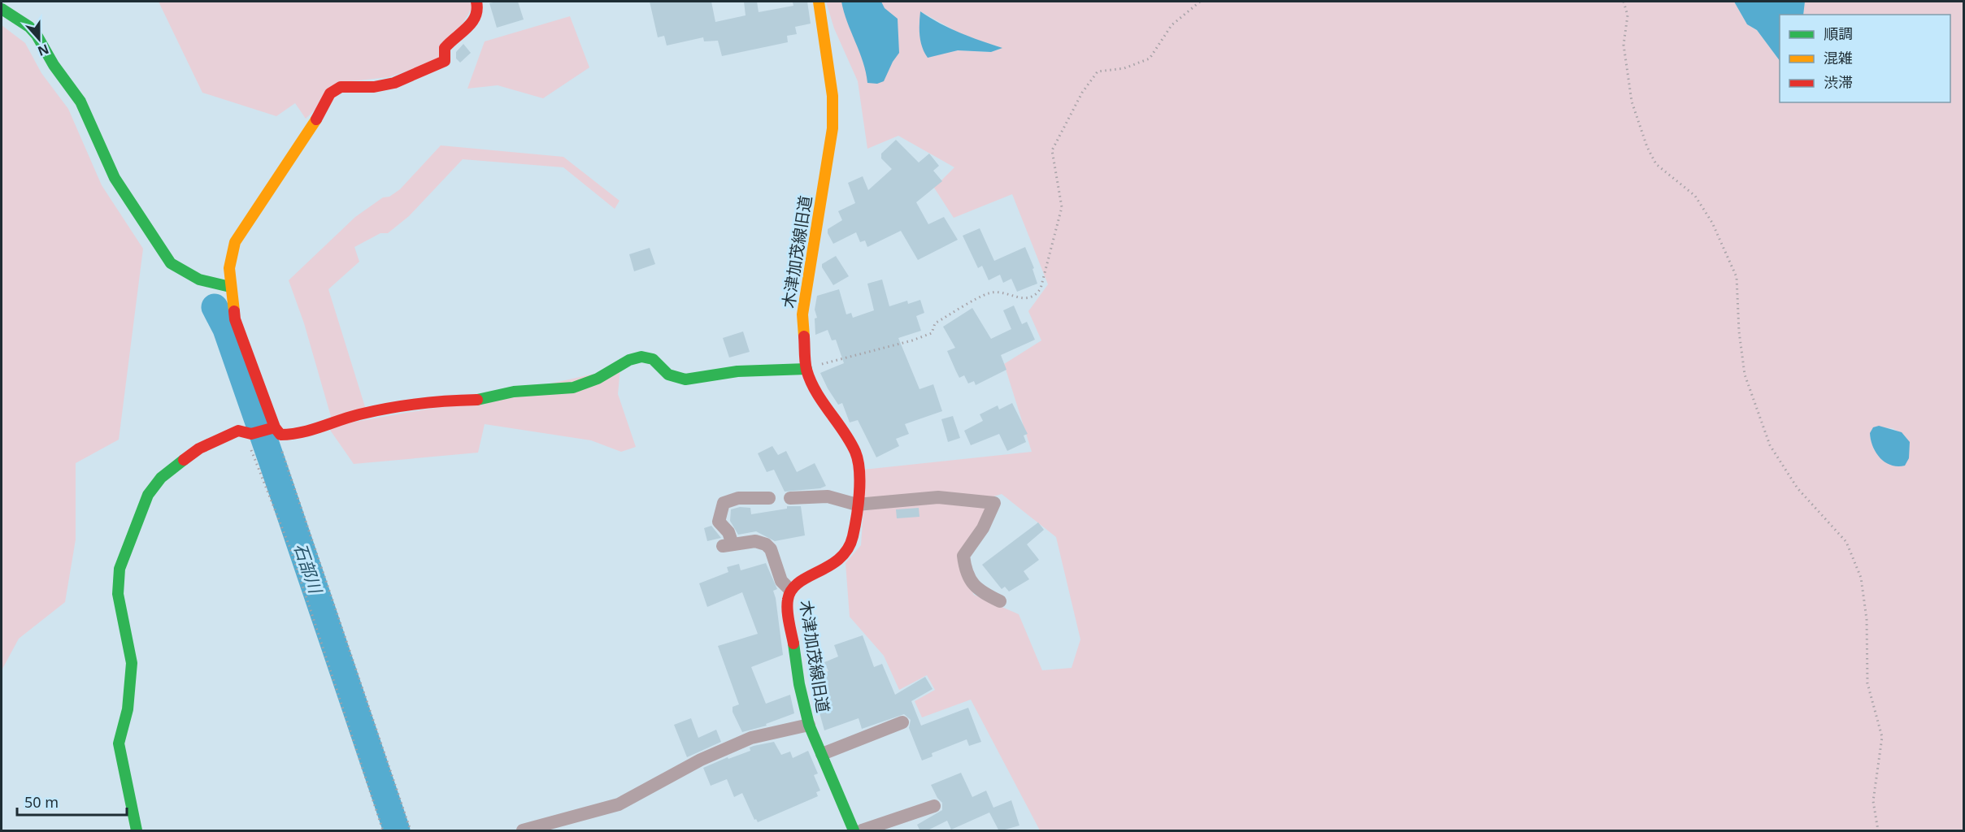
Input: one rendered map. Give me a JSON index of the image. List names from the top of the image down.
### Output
{
  "streets": {
    "street": ["木津加茂線旧道"]
  },
  "water": ["石部川"],
  "legend": ["順調", "混雑", "渋滞"],
  "scale_bar": "50 m",
  "north": "bottom"
}
